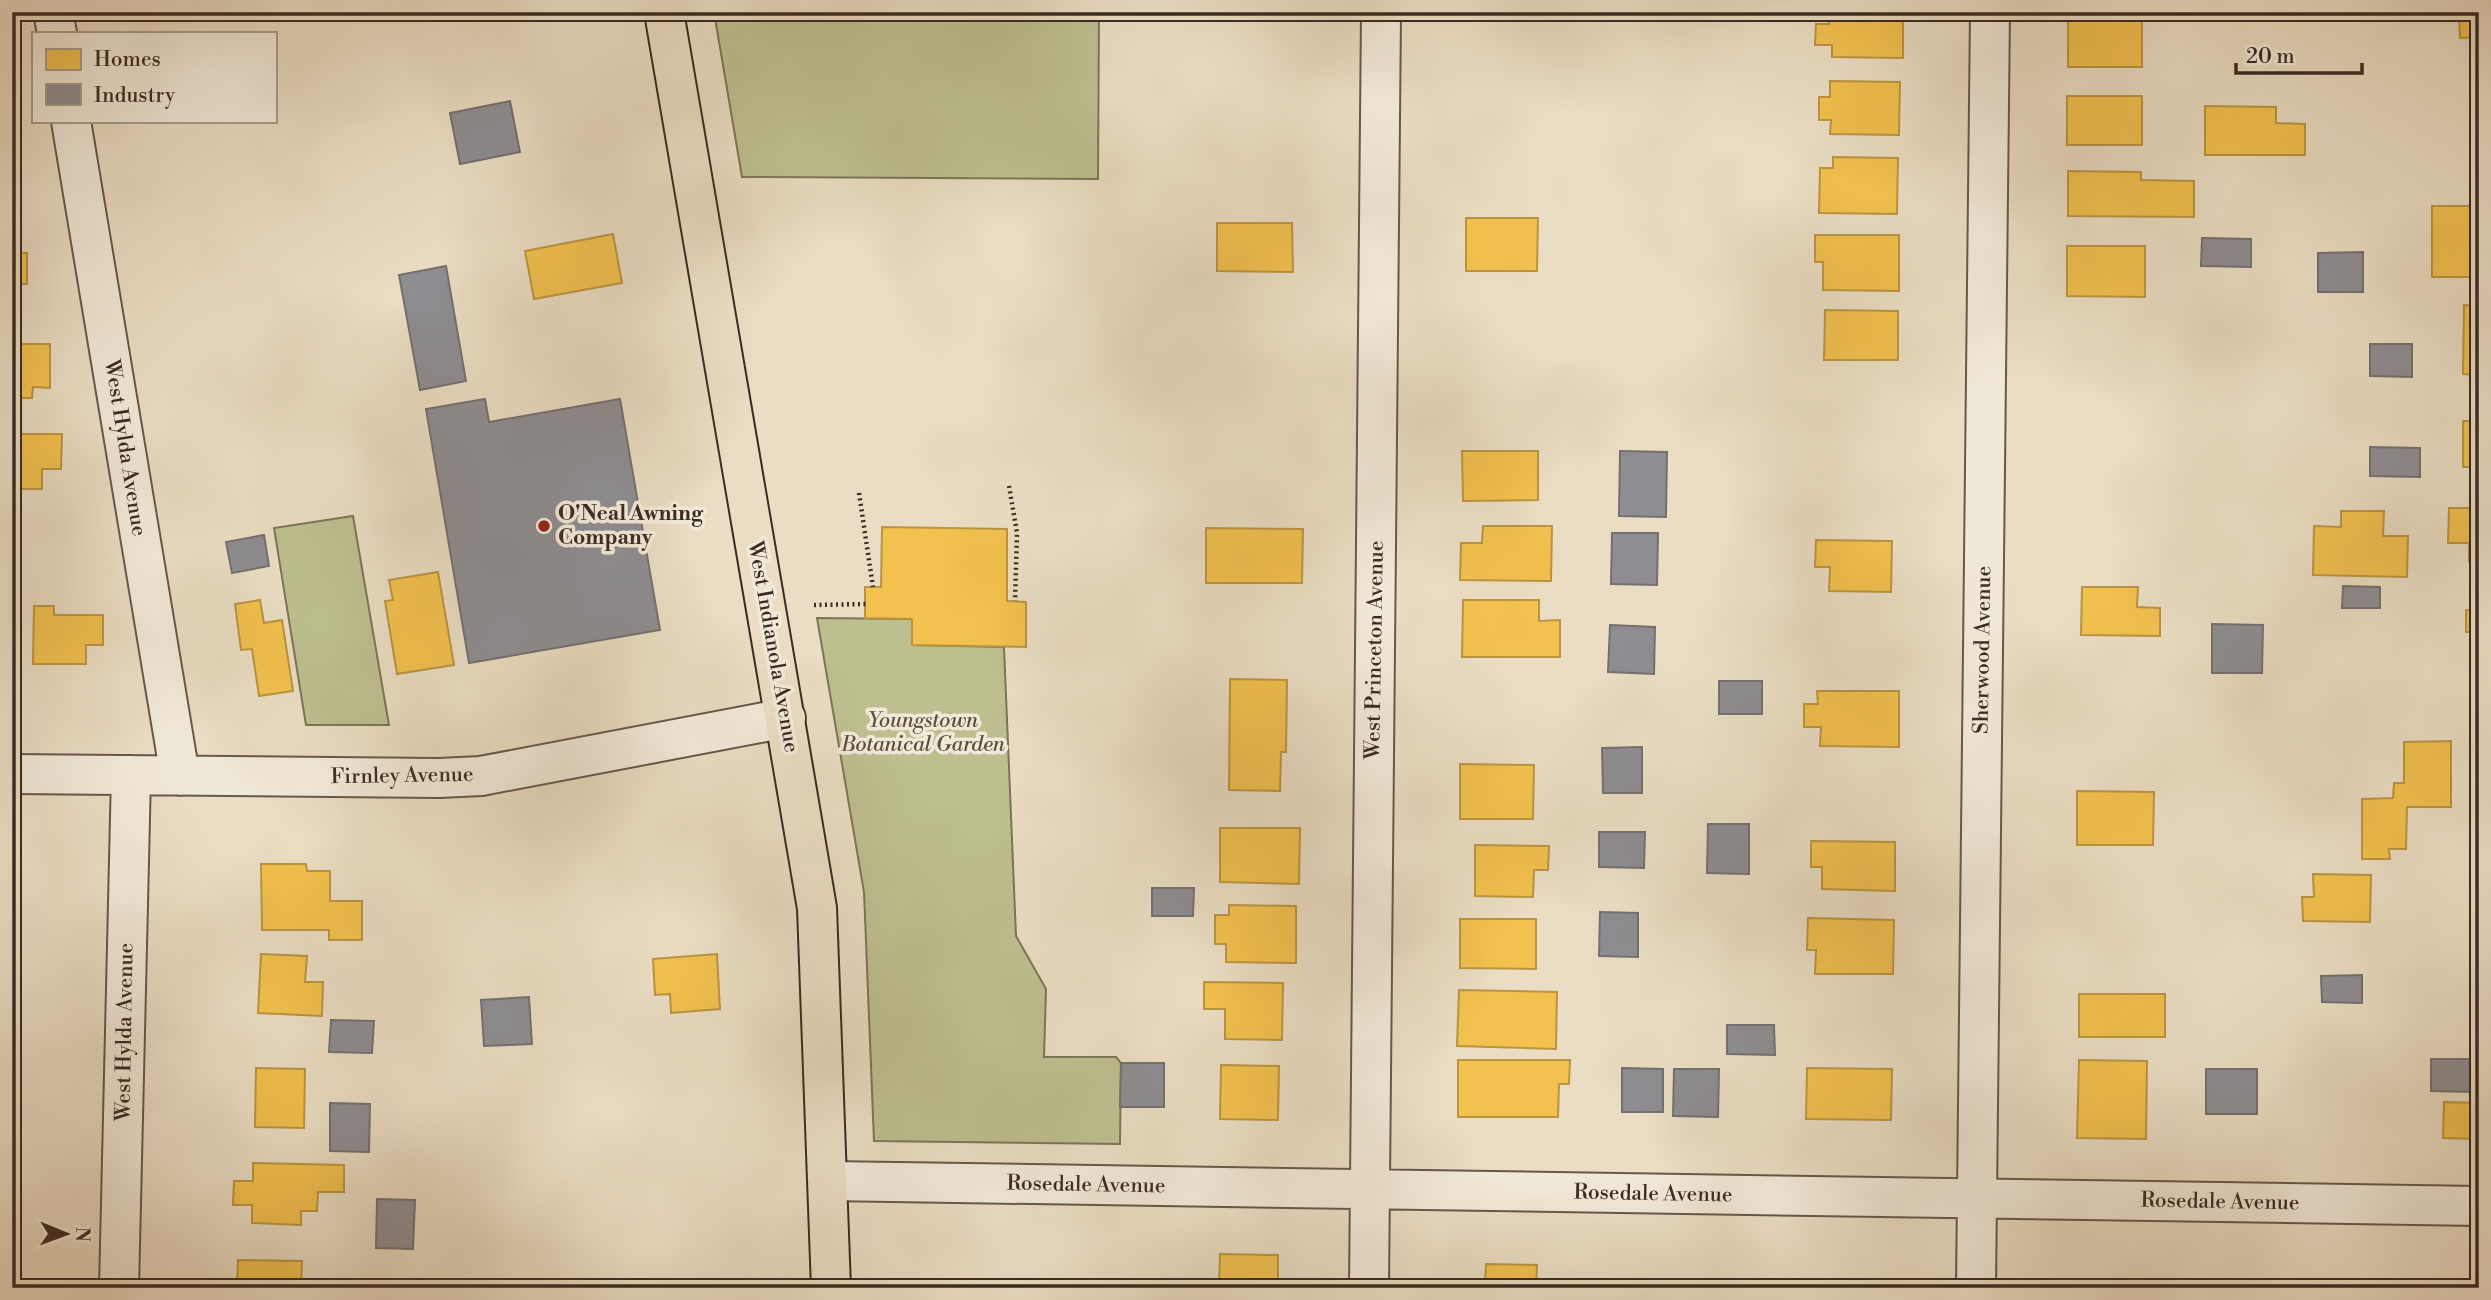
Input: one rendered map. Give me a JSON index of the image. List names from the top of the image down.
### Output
{
  "streets": {
    "main road": ["West Indianola Avenue"],
    "street": [
      "West Hylda Avenue",
      "West Princeton Avenue",
      "Sherwood Avenue",
      "Firnley Avenue",
      "Rosedale Avenue"
    ]
  },
  "crossings": [
    ["West Hylda Avenue", "Firnley Avenue"],
    ["West Indianola Avenue", "Firnley Avenue"],
    ["West Indianola Avenue", "Rosedale Avenue"],
    ["West Princeton Avenue", "Rosedale Avenue"],
    ["Sherwood Avenue", "Rosedale Avenue"]
  ],
  "parks": ["Youngstown Botanical Garden"],
  "places": ["O'Neal Awning Company"],
  "legend": ["Homes", "Industry"],
  "scale_bar": "20 m",
  "north": "right"
}
